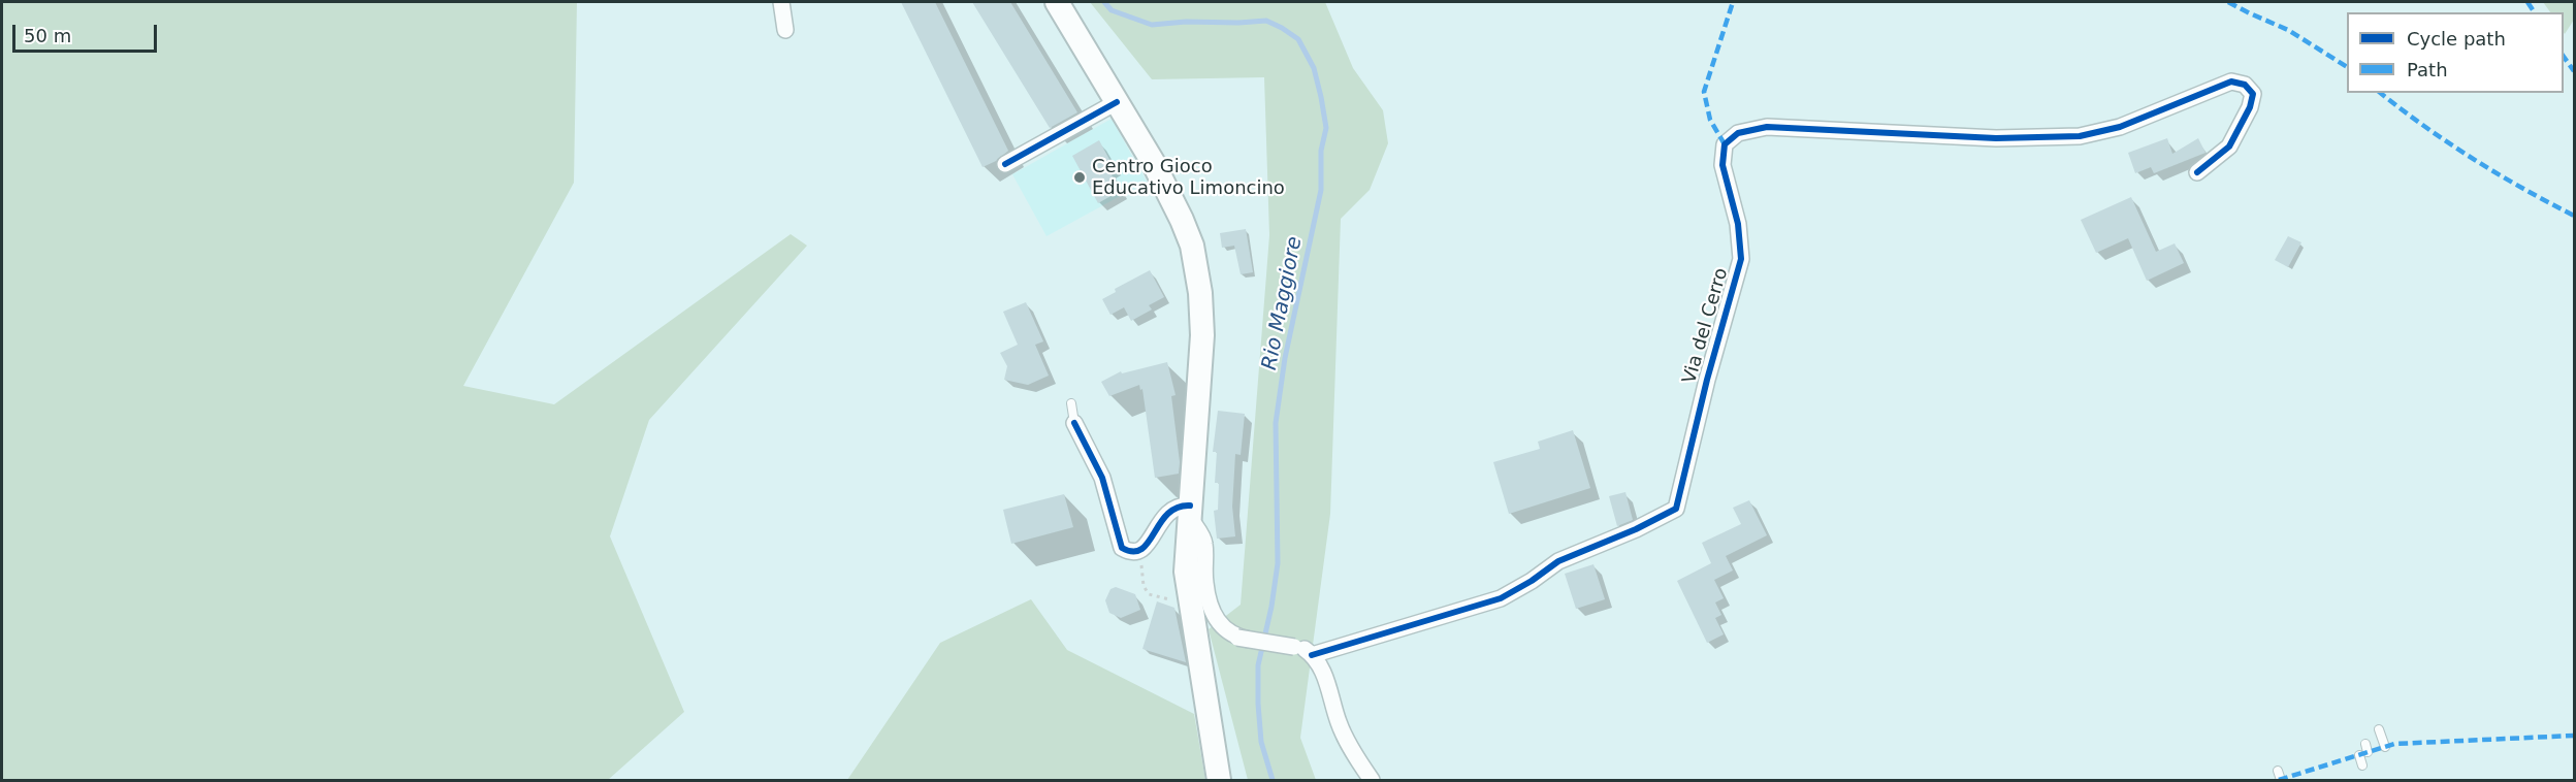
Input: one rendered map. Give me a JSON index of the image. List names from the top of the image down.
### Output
{
  "streets": {
    "street": ["Via del Cerro"]
  },
  "water": ["Rio Maggiore"],
  "places": ["Centro Gioco Educativo Limoncino"],
  "legend": ["Cycle path", "Path"],
  "scale_bar": "50 m"
}
